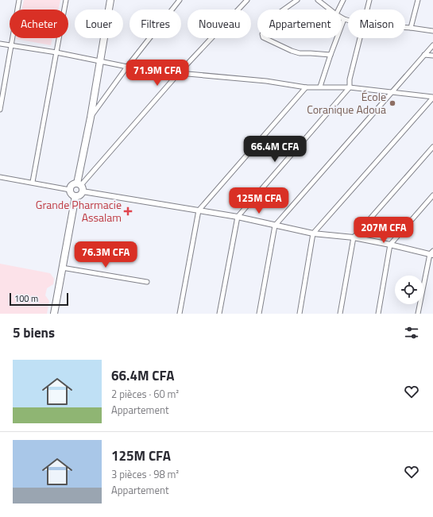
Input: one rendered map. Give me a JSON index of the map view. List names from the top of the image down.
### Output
{
  "places": {
    "other": ["École Coranique Adoua"],
    "health": ["Grande Pharmacie Assalam"]
  },
  "scale_bar": "100 m",
  "page": {
    "chip": [
      "Acheter",
      "Louer",
      "Filtres",
      "Nouveau",
      "Appartement",
      "Maison"
    ],
    "price": [
      "71.9M CFA",
      "66.4M CFA",
      "125M CFA",
      "207M CFA",
      "76.3M CFA"
    ],
    "scale": "100 m",
    "heading": "5 biens",
    "list": [
      {
        "name": "66.4M CFA",
        "note": "2 pièces · 60 m² · Appartement"
      },
      {
        "name": "125M CFA",
        "note": "3 pièces · 98 m² · Appartement"
      }
    ]
  }
}
